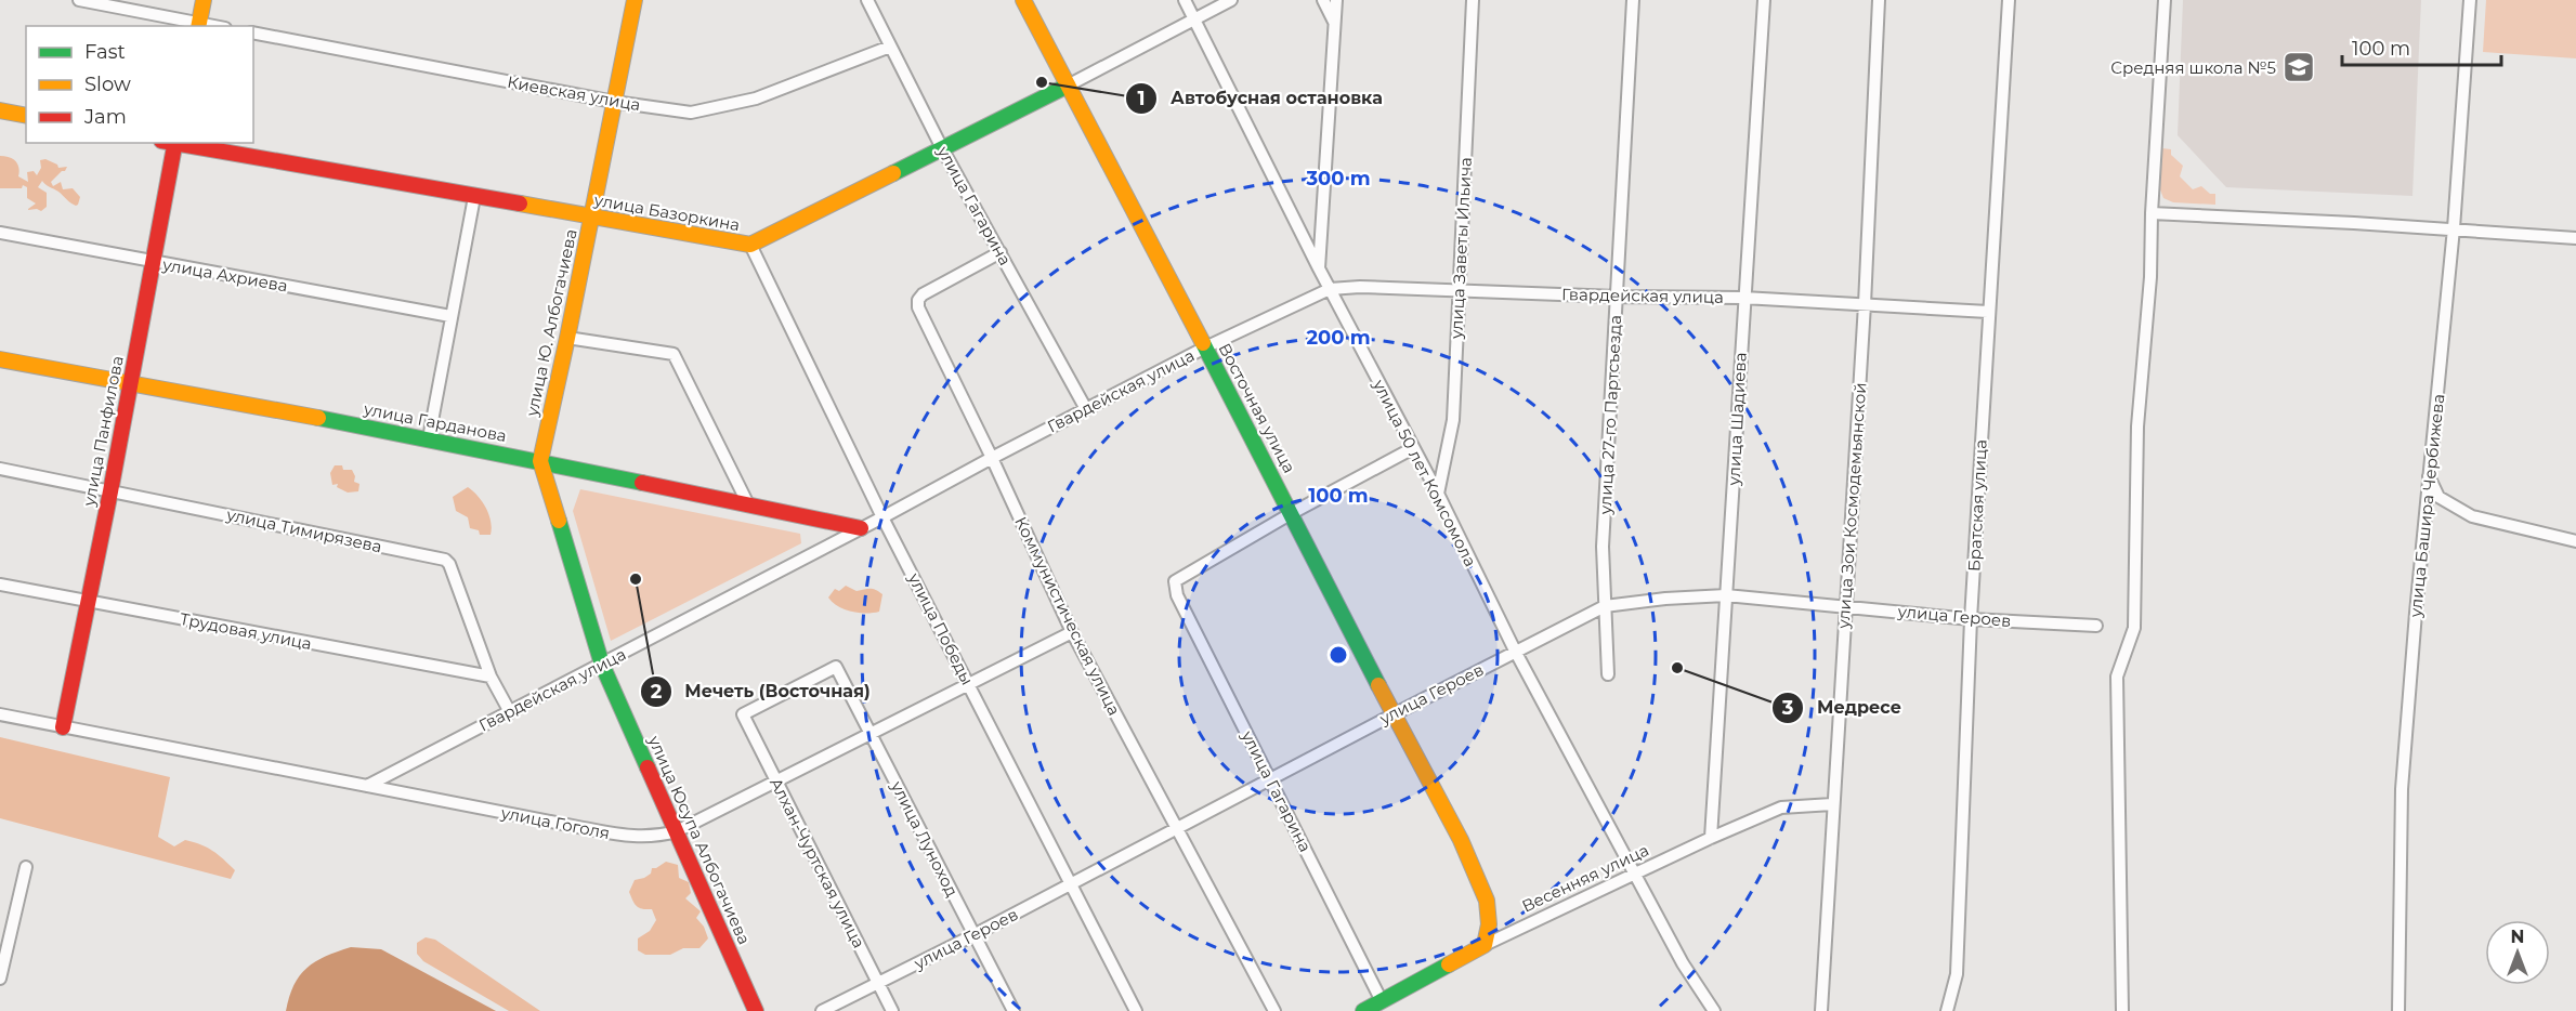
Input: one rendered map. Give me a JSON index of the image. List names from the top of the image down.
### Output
{
  "streets": {
    "street": [
      "Киевская улица",
      "улица Гагарина",
      "улица Базоркина",
      "улица Заветы Ильича",
      "улица Ахриева",
      "Гвардейская улица",
      "улица Ю. Албогачиева",
      "Восточная улица",
      "улица 27-го Партсъезда",
      "улица Шадиева",
      "улица Гарданова",
      "улица Панфилова",
      "улица 50 лет Комсомола",
      "улица Зои Космодемьянской",
      "Братская улица",
      "улица Башира Чербижева",
      "улица Тимирязева",
      "Коммунистическая улица",
      "улица Героев",
      "улица Победы",
      "Трудовая улица",
      "улица Гоголя",
      "улица Луноход",
      "улица Юсупа Албогачиева",
      "Алхан-Чуртская улица",
      "Весенняя улица"
    ]
  },
  "crossings": [
    ["Киевская улица", "улица Гагарина"],
    ["Киевская улица", "улица Ю. Албогачиева"],
    ["улица Гагарина", "улица Базоркина"],
    ["улица Гагарина", "Гвардейская улица"],
    ["улица Гагарина", "Восточная улица"],
    ["улица Гагарина", "Коммунистическая улица"],
    ["улица Гагарина", "улица Героев"],
    ["улица Гагарина", "Весенняя улица"],
    ["улица Базоркина", "улица Ю. Албогачиева"],
    ["улица Базоркина", "Восточная улица"],
    ["улица Базоркина", "улица 50 лет Комсомола"],
    ["улица Базоркина", "улица Победы"],
    ["улица Заветы Ильича", "Гвардейская улица"],
    ["улица Заветы Ильича", "улица 50 лет Комсомола"],
    ["улица Ахриева", "улица Панфилова"],
    ["Гвардейская улица", "Восточная улица"],
    ["Гвардейская улица", "улица 27-го Партсъезда"],
    ["Гвардейская улица", "улица Шадиева"],
    ["Гвардейская улица", "улица Гарданова"],
    ["Гвардейская улица", "улица 50 лет Комсомола"],
    ["Гвардейская улица", "улица Зои Космодемьянской"],
    ["Гвардейская улица", "Братская улица"],
    ["Гвардейская улица", "улица Тимирязева"],
    ["Гвардейская улица", "Коммунистическая улица"],
    ["Гвардейская улица", "улица Победы"],
    ["Гвардейская улица", "улица Гоголя"],
    ["Гвардейская улица", "улица Юсупа Албогачиева"],
    ["улица Ю. Албогачиева", "улица Гарданова"],
    ["улица Ю. Албогачиева", "улица Юсупа Албогачиева"],
    ["Восточная улица", "улица Героев"],
    ["Восточная улица", "Весенняя улица"],
    ["улица 27-го Партсъезда", "улица Героев"],
    ["улица Шадиева", "улица Героев"],
    ["улица Шадиева", "Весенняя улица"],
    ["улица Гарданова", "улица Панфилова"],
    ["улица Гарданова", "улица Юсупа Албогачиева"],
    ["улица Панфилова", "улица Тимирязева"],
    ["улица Панфилова", "Трудовая улица"],
    ["улица Панфилова", "улица Гоголя"],
    ["улица 50 лет Комсомола", "улица Героев"],
    ["улица 50 лет Комсомола", "Весенняя улица"],
    ["улица Зои Космодемьянской", "улица Героев"],
    ["улица Зои Космодемьянской", "Весенняя улица"],
    ["Братская улица", "улица Героев"],
    ["улица Тимирязева", "Трудовая улица"],
    ["Коммунистическая улица", "улица Героев"],
    ["Коммунистическая улица", "улица Гоголя"],
    ["улица Героев", "улица Победы"],
    ["улица Героев", "улица Луноход"],
    ["улица Героев", "Алхан-Чуртская улица"],
    ["улица Победы", "улица Гоголя"],
    ["улица Гоголя", "улица Луноход"],
    ["улица Гоголя", "улица Юсупа Албогачиева"],
    ["улица Гоголя", "Алхан-Чуртская улица"],
    ["улица Луноход", "Алхан-Чуртская улица"]
  ],
  "places": {
    "school or university": ["Средняя школа №5"],
    "other": ["Автобусная остановка", "Мечеть (Восточная)", "Медресе"]
  },
  "legend": ["Fast", "Slow", "Jam"],
  "scale_bar": "100 m",
  "north": "top",
  "rings": ["300 m", "200 m", "100 m"]
}
